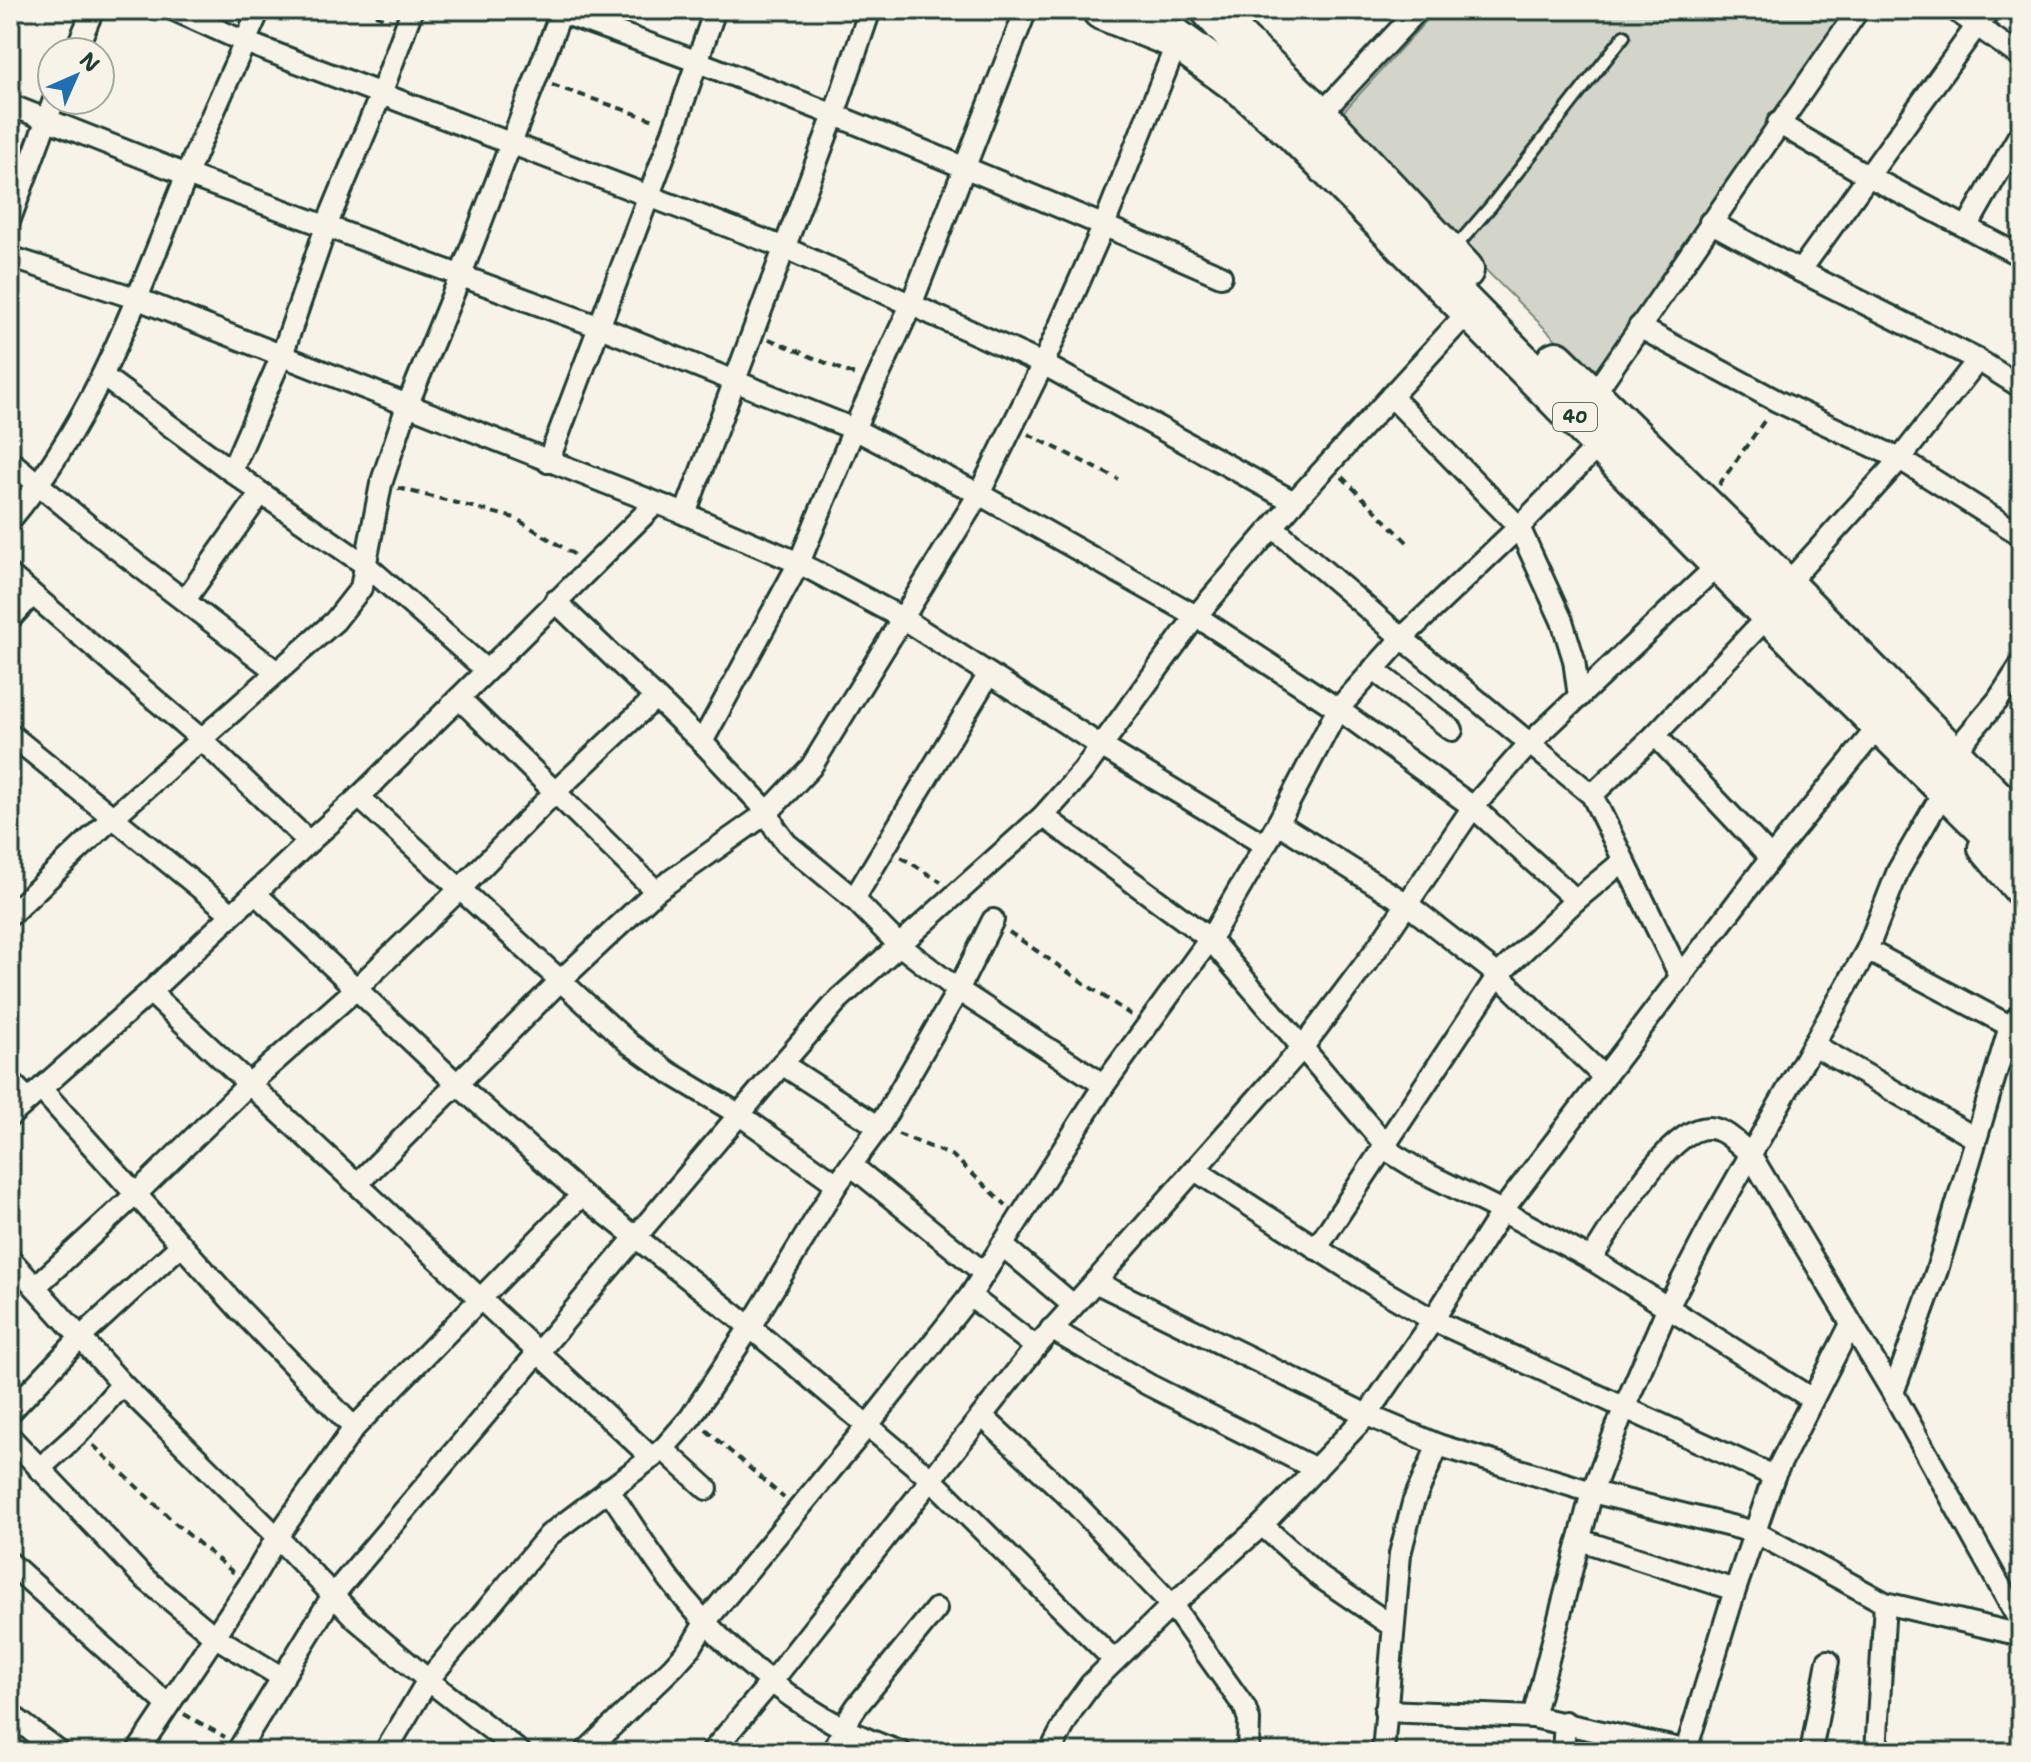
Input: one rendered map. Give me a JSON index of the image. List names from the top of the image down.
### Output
{
  "streets": {
    "highway": ["40"]
  },
  "north": "top right"
}
